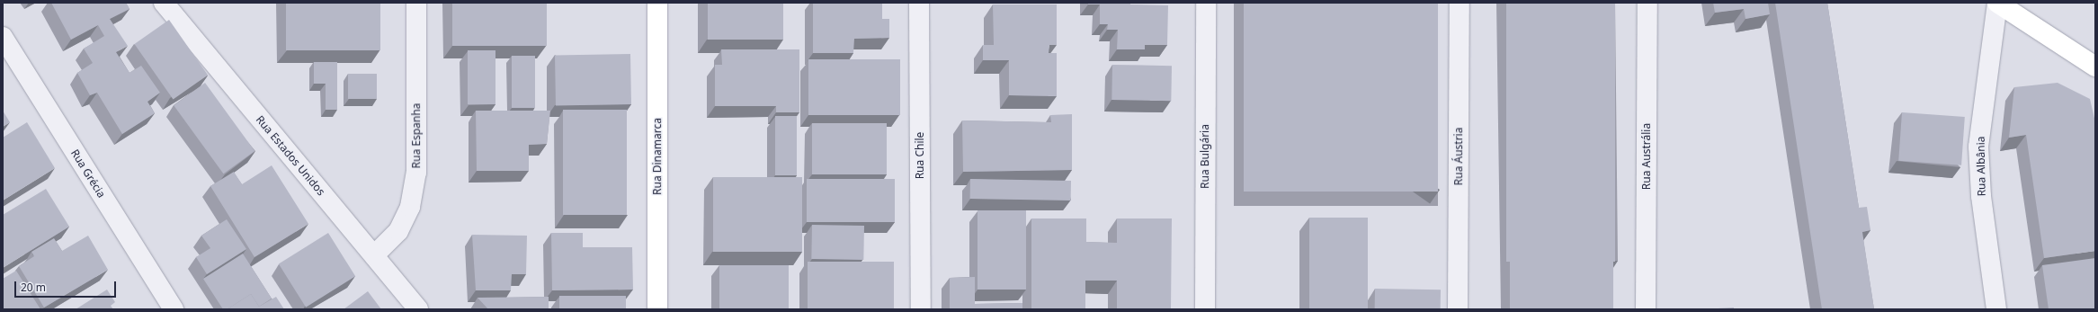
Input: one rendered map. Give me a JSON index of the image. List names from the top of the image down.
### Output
{
  "streets": {
    "street": [
      "Rua Espanha",
      "Rua Estados Unidos",
      "Rua Chile",
      "Rua Dinamarca",
      "Rua Bulgária",
      "Rua Áustria",
      "Rua Austrália",
      "Rua Albânia",
      "Rua Grécia"
    ]
  },
  "crossings": [
    ["Rua Espanha", "Rua Estados Unidos"]
  ],
  "scale_bar": "20 m"
}
